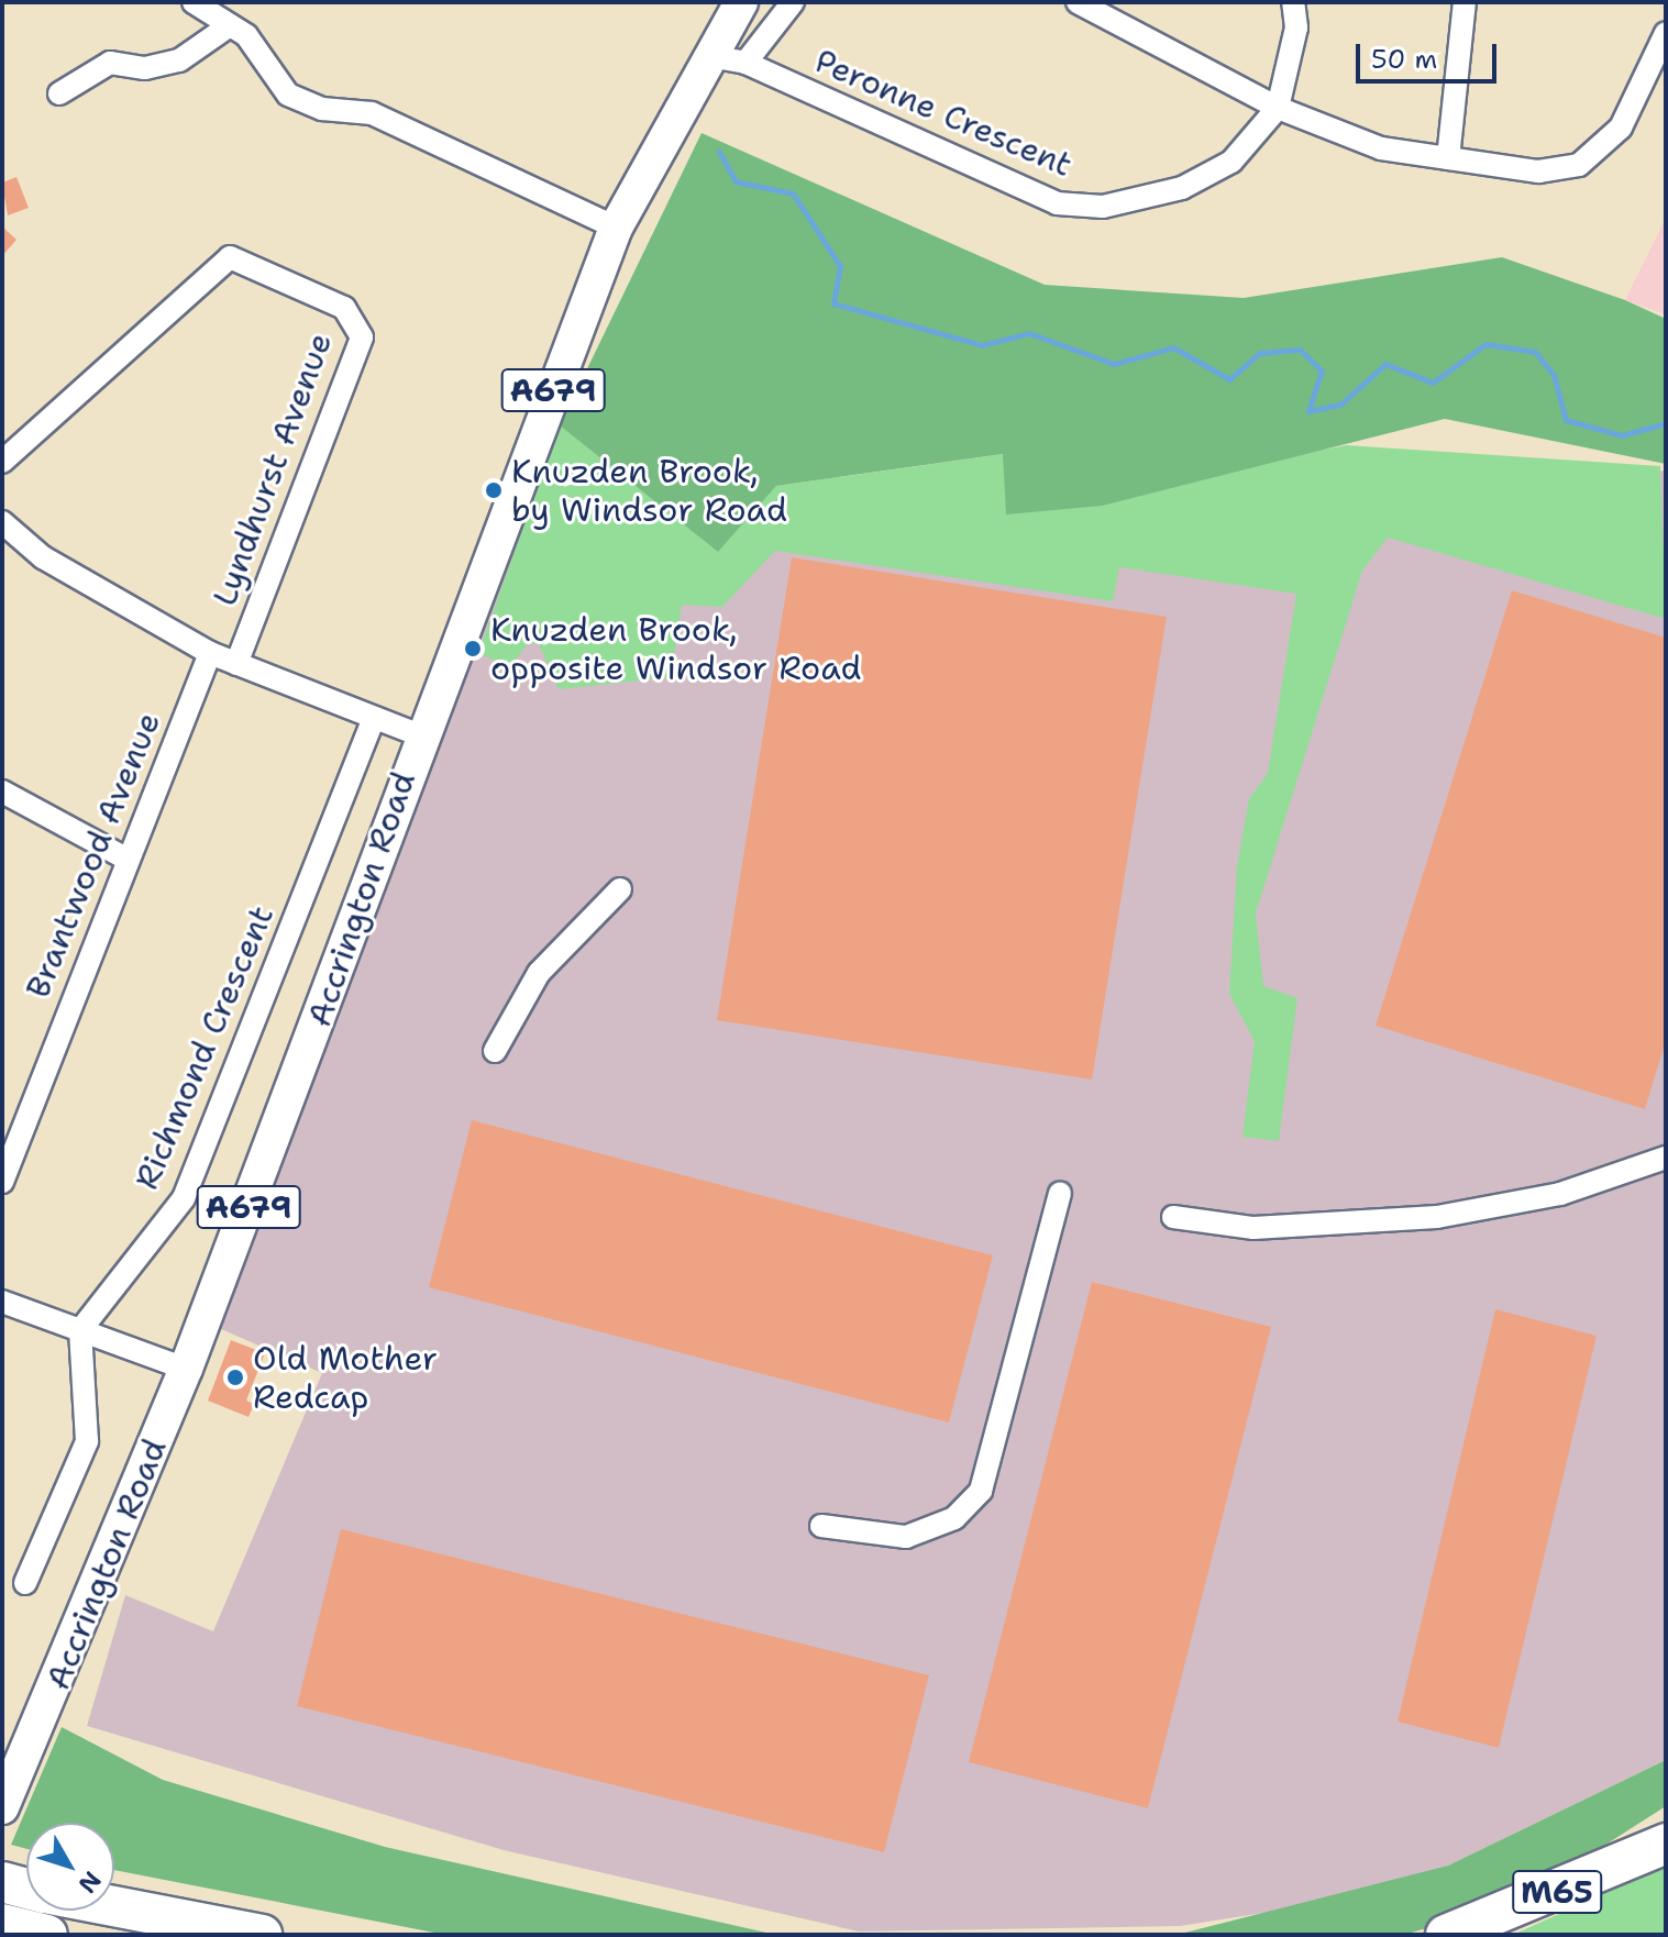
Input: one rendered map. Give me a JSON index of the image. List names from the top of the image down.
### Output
{
  "streets": {
    "highway": ["M65"],
    "main road": ["A679", "Accrington Road"],
    "street": [
      "Peronne Crescent",
      "Lyndhurst Avenue",
      "Brantwood Avenue",
      "Richmond Crescent"
    ]
  },
  "crossings": [
    ["Peronne Crescent", "Accrington Road"]
  ],
  "places": ["Knuzden Brook, by Windsor Road", "Knuzden Brook, opposite Windsor Road", "Old Mother Redcap"],
  "scale_bar": "50 m",
  "north": "bottom right"
}
